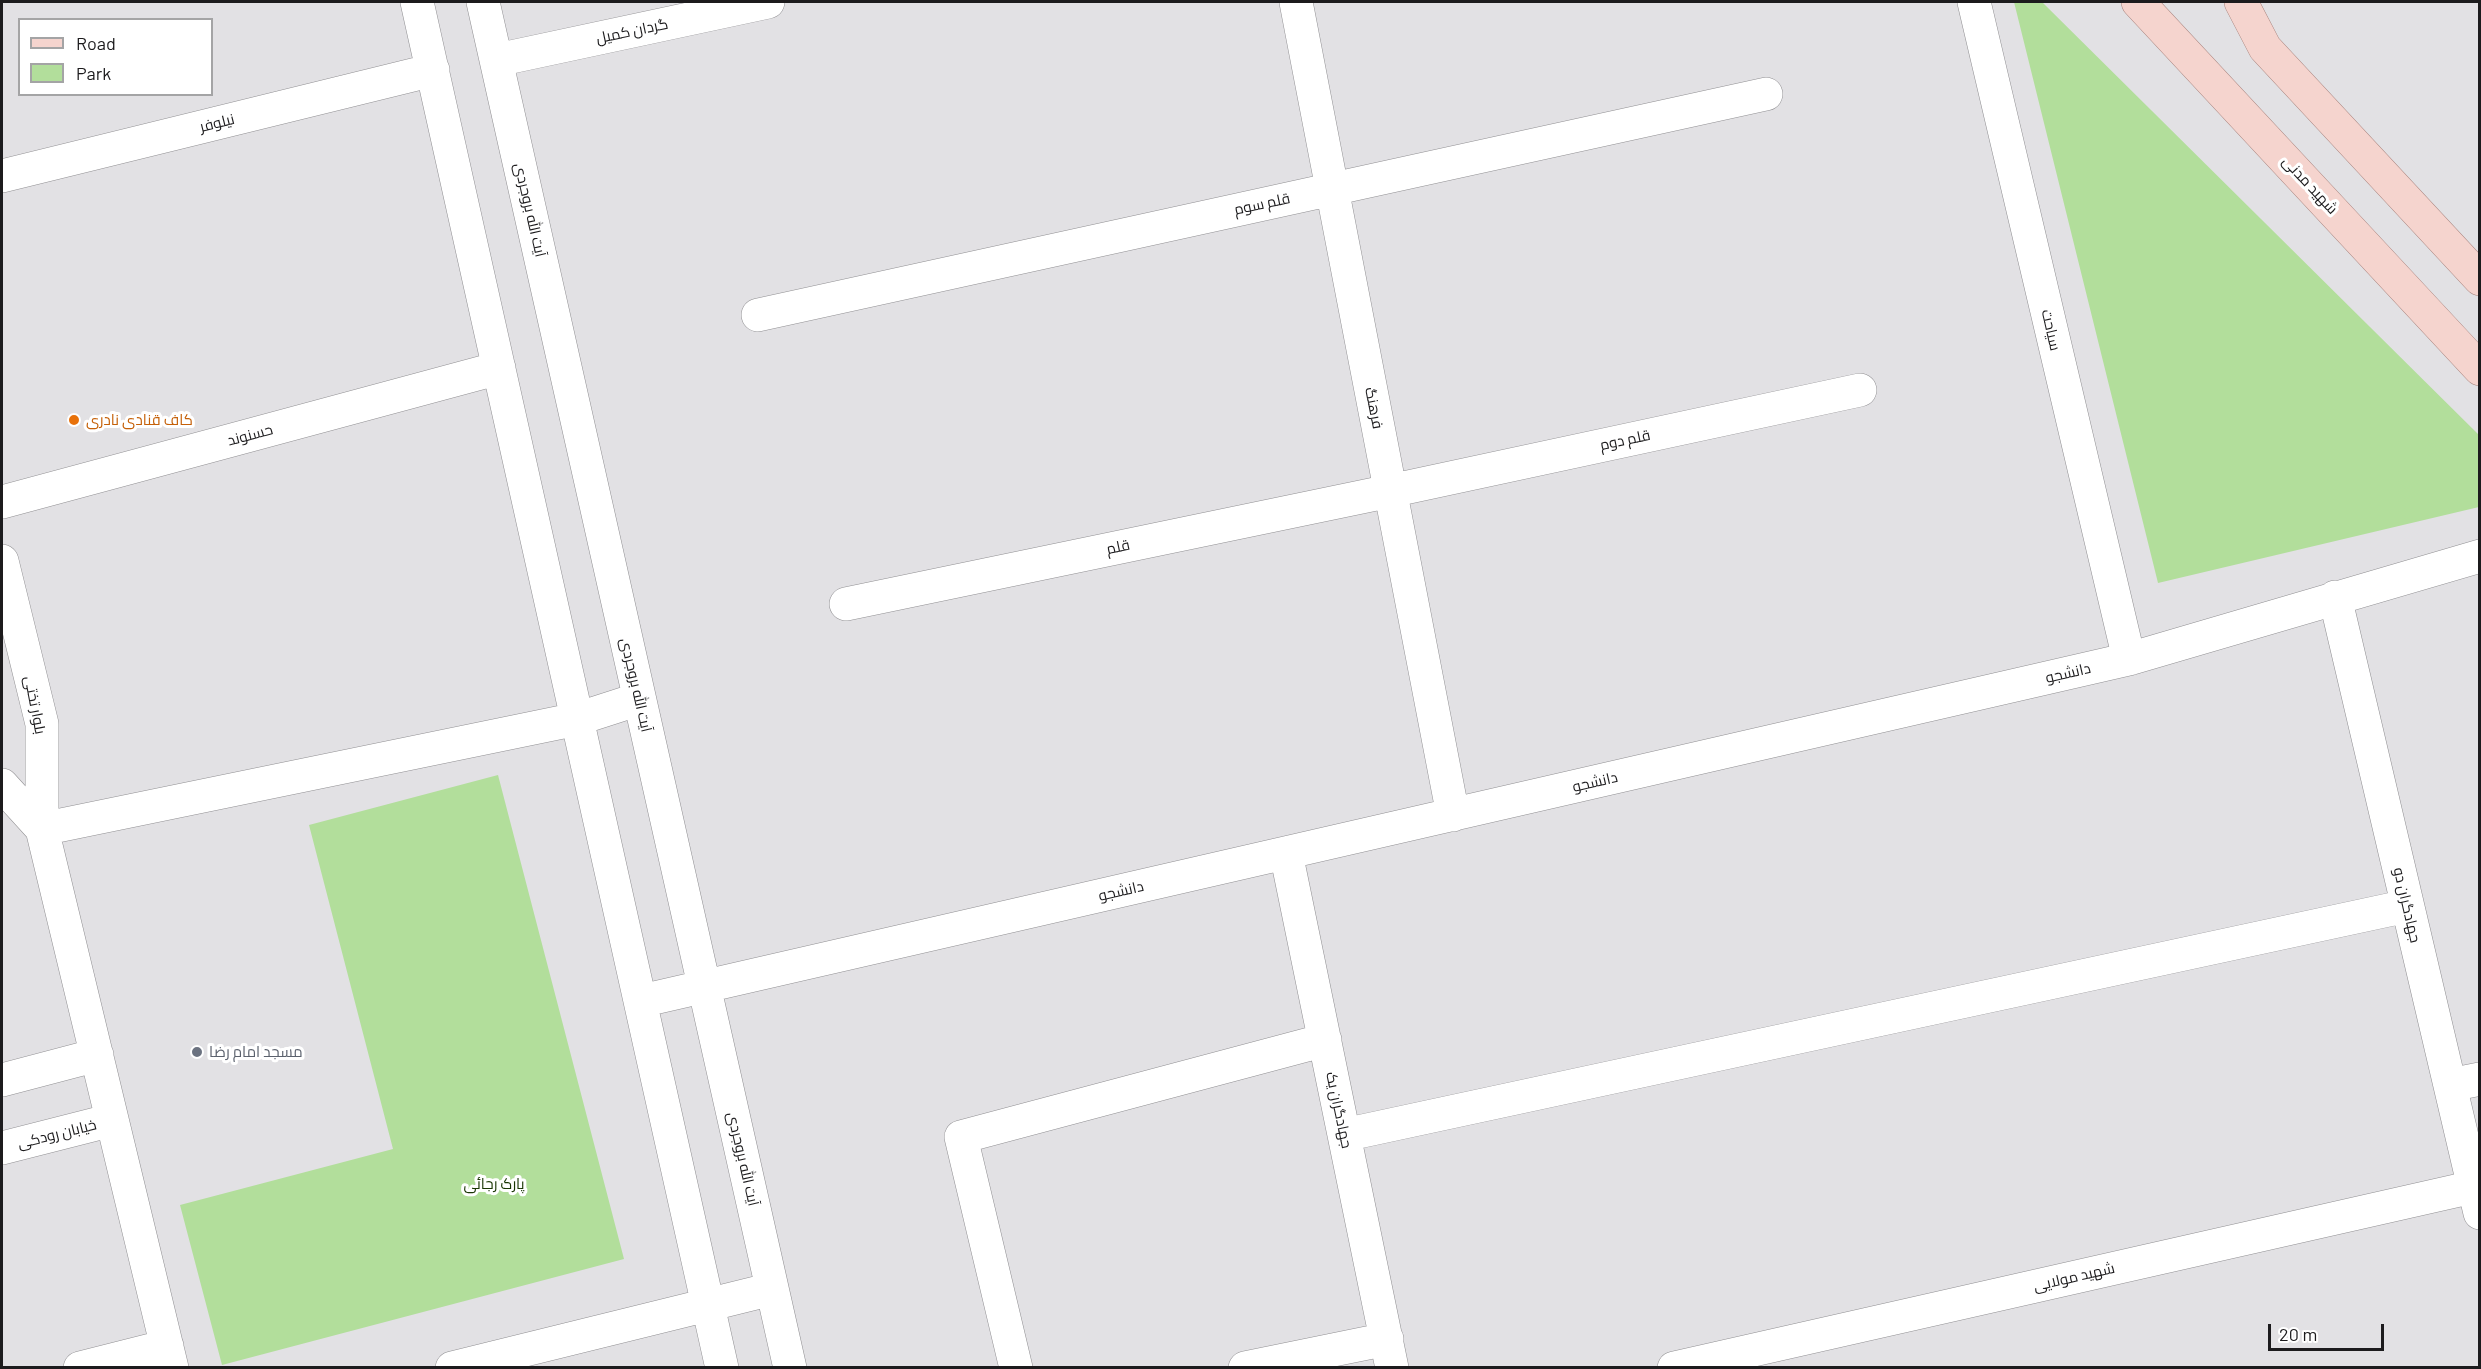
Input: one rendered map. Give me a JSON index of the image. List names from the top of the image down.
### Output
{
  "streets": {
    "main road": ["شهید مدنی"],
    "street": [
      "گردان کمیل",
      "نیلوفر",
      "قلم سوم",
      "آیت الله بروجردی",
      "سیاحت",
      "فرهنگ",
      "حسنوند",
      "قلم دوم",
      "قلم",
      "دانشجو",
      "بلوار تختی",
      "جهادگران دو",
      "جهادگران یک",
      "خیابان رودکی",
      "شهید مولایی"
    ]
  },
  "crossings": [
    ["گردان کمیل", "آیت الله بروجردی"],
    ["قلم سوم", "فرهنگ"],
    ["آیت الله بروجردی", "دانشجو"],
    ["سیاحت", "دانشجو"],
    ["فرهنگ", "قلم دوم"],
    ["فرهنگ", "قلم"],
    ["فرهنگ", "دانشجو"],
    ["قلم دوم", "قلم"],
    ["دانشجو", "جهادگران دو"],
    ["دانشجو", "جهادگران یک"],
    ["جهادگران دو", "شهید مولایی"]
  ],
  "parks": ["پارک رجائی"],
  "places": ["کاف قنادی نادری", "مسجد امام رضا"],
  "legend": ["Road", "Park"],
  "scale_bar": "20 m"
}
